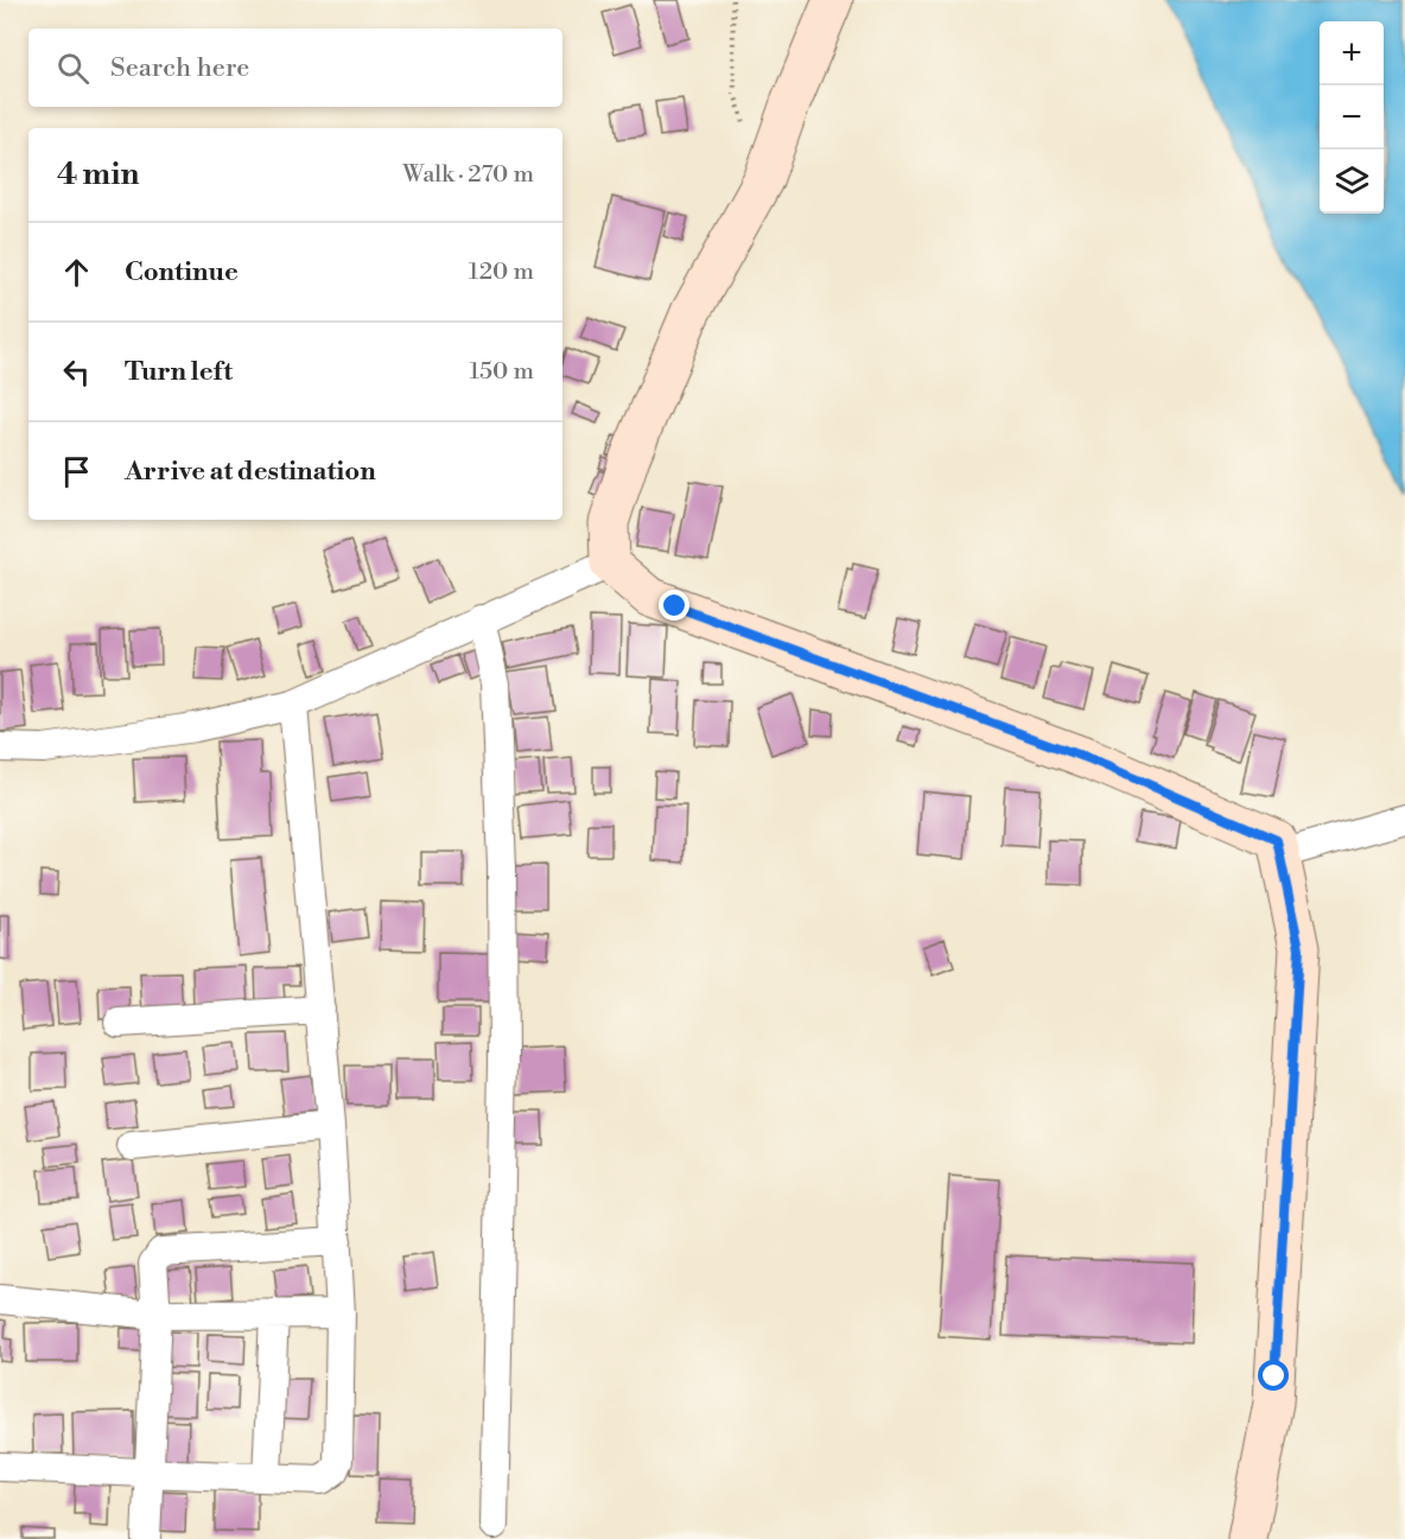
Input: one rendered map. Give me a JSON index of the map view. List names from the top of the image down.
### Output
{
  "page": {
    "map_buttons": ["+", "−"],
    "search": "Search here",
    "heading": ["4 min", "Walk · 270 m"],
    "list": [
      ["Continue", "120 m"],
      ["Turn left", "150 m"],
      "Arrive at destination"
    ]
  }
}
